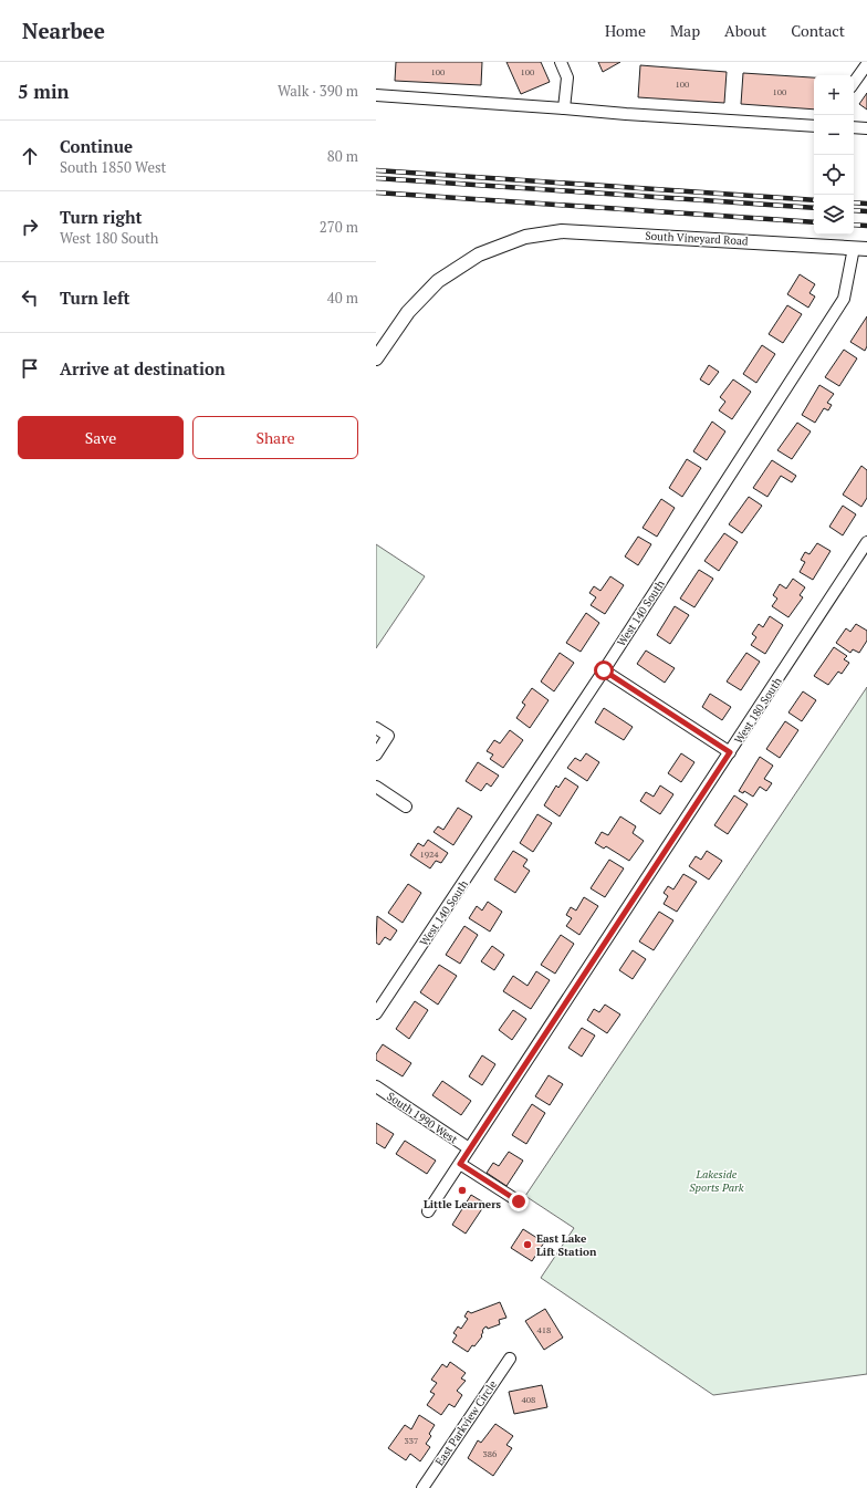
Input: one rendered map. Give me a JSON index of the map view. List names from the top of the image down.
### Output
{
  "streets": {
    "street": [
      "South Vineyard Road",
      "West 140 South",
      "West 180 South",
      "South 1990 West",
      "East Parkview Circle"
    ]
  },
  "crossings": [
    ["South Vineyard Road", "West 140 South"],
    ["West 180 South", "South 1990 West"]
  ],
  "parks": ["Lakeside Sports Park"],
  "places": ["Little Learners", "East Lake Lift Station"],
  "house_numbers": [
    "100",
    "100",
    "100",
    "100",
    "1924",
    "418",
    "408",
    "337",
    "386"
  ],
  "page": {
    "header": "Nearbee",
    "nav": [
      "Home",
      "Map",
      "About",
      "Contact"
    ],
    "heading": ["5 min", "Walk · 390 m"],
    "map_buttons": ["+", "−"],
    "list": [
      ["Continue", "South 1850 West", "80 m"],
      ["Turn right", "West 180 South", "270 m"],
      ["Turn left", "40 m"],
      "Arrive at destination"
    ],
    "buttons": ["Save", "Share"]
  }
}
